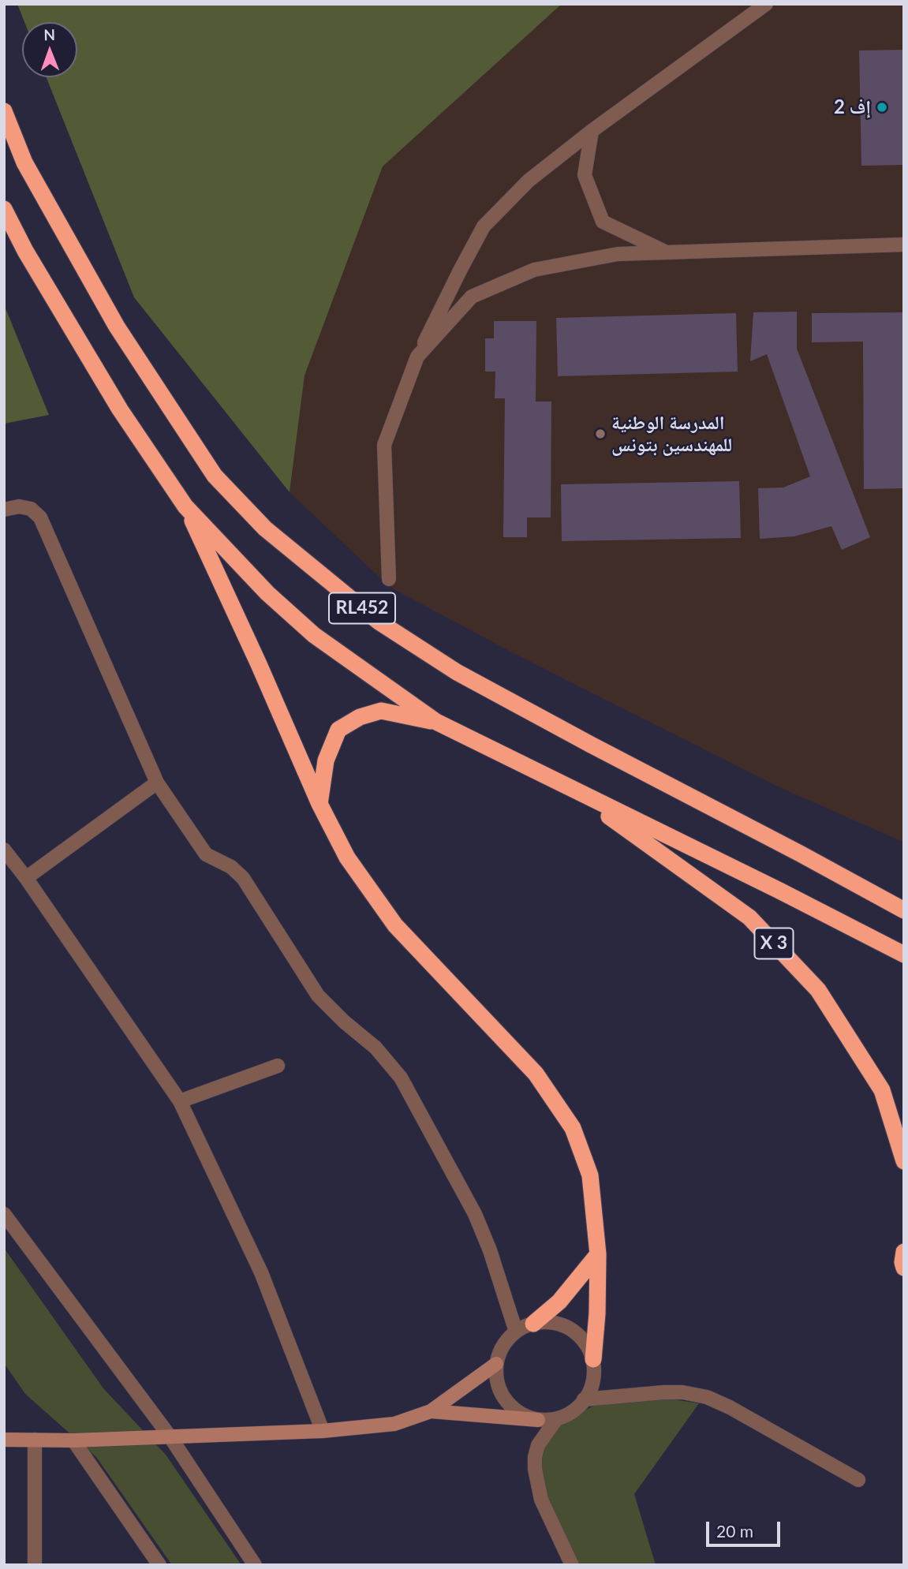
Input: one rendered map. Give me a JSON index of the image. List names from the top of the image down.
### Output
{
  "streets": {
    "highway": ["RL452", "X 3"]
  },
  "crossings": [
    ["RL452", "X 3"]
  ],
  "places": ["إف 2", "المدرسة الوطنية للمهندسين بتونس"],
  "scale_bar": "20 m",
  "north": "top"
}
